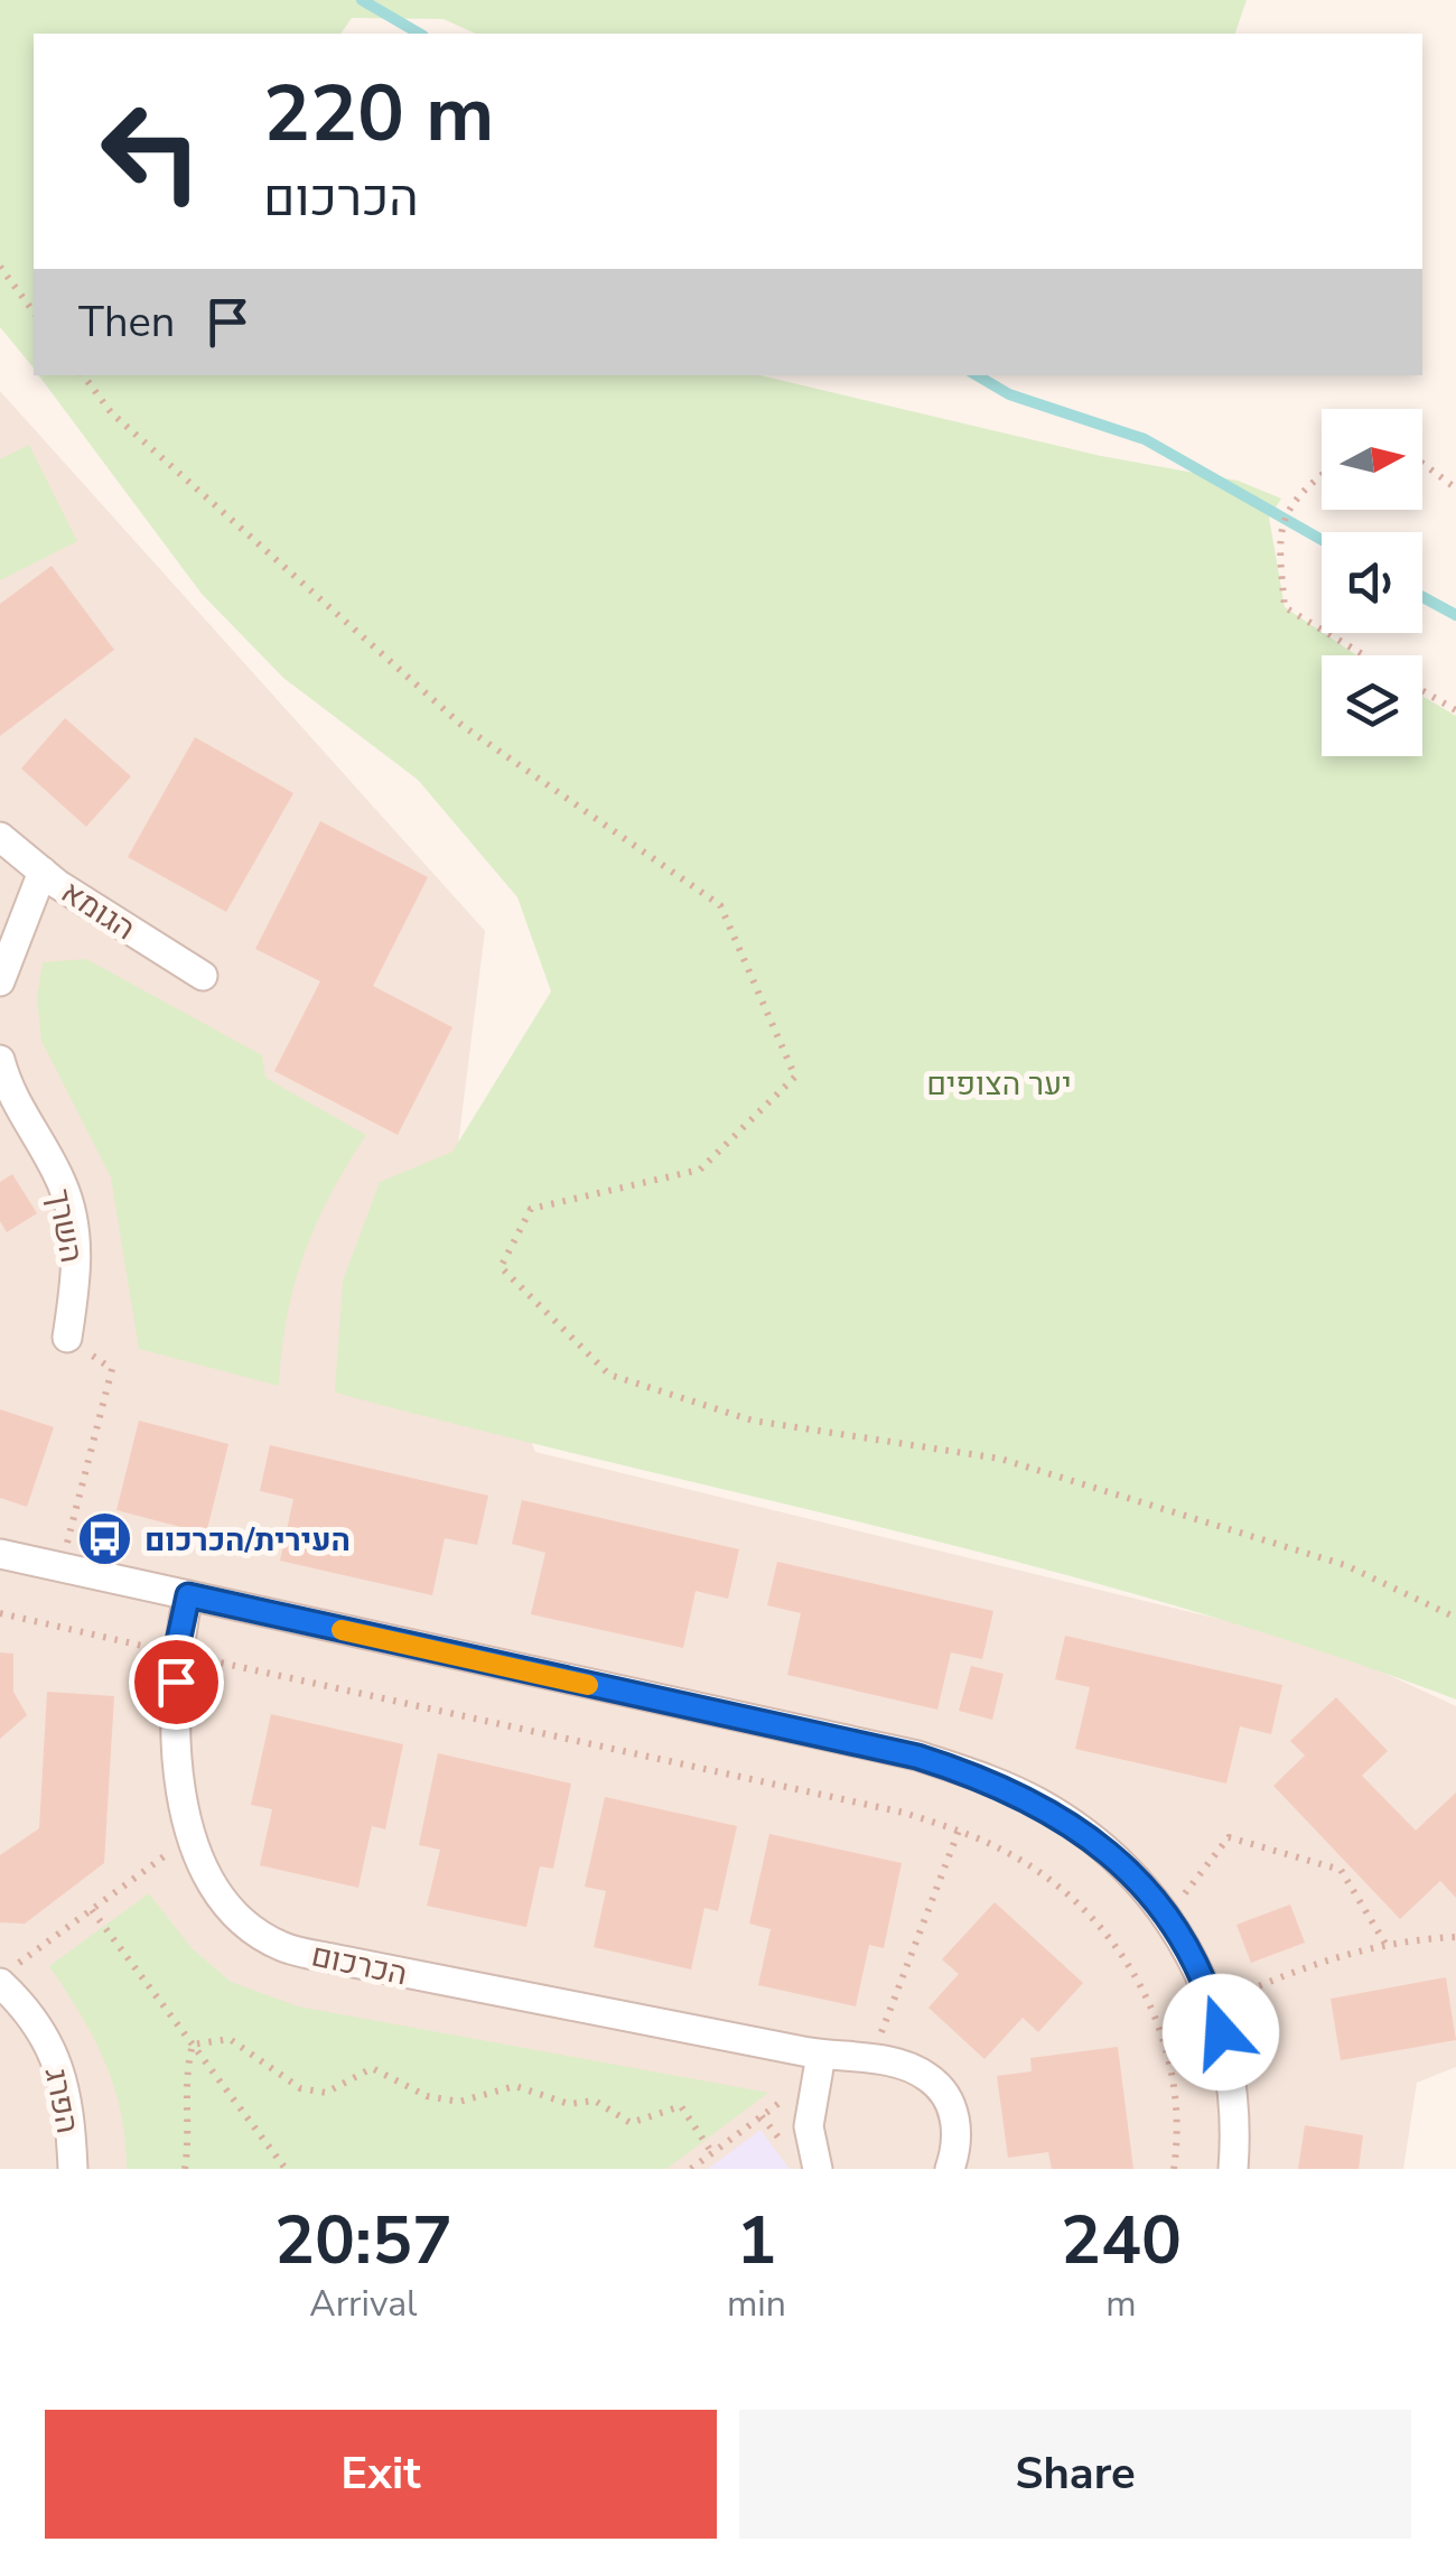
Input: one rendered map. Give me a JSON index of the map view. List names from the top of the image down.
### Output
{
  "streets": {
    "street": [
      "הגומא",
      "השרך",
      "הכרכום",
      "הפרג"
    ]
  },
  "parks": ["יער הצופים"],
  "places": {
    "bus stop": ["העירית/הכרכום"]
  },
  "north": "right",
  "page": {
    "turn": ["220 m", "הכרכום"],
    "then": "Then",
    "eta": [
      "20:57",
      "Arrival",
      "1",
      "min",
      "240",
      "m"
    ],
    "buttons": ["Exit", "Share"]
  }
}
